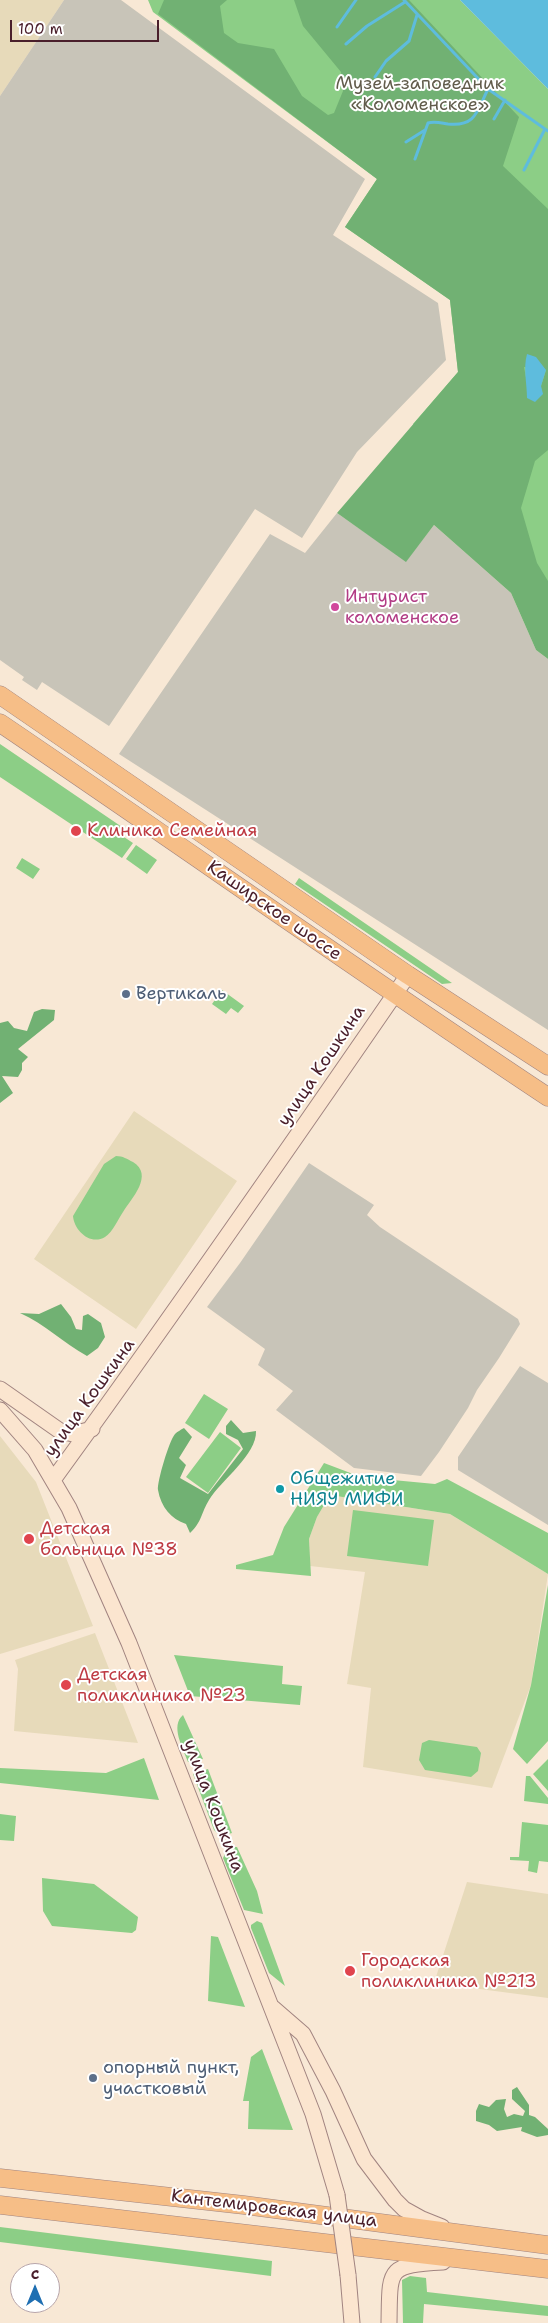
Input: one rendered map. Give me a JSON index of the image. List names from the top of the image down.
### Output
{
  "streets": {
    "main road": ["Каширское шоссе", "улица Кошкина", "Кантемировская улица"]
  },
  "crossings": [
    ["Каширское шоссе", "улица Кошкина"]
  ],
  "parks": ["Музей-заповедник «Коломенское»"],
  "places": [
    "Интурист коломенское",
    "Клиника Семейная",
    "Вертикаль",
    "Общежитие НИЯУ МИФИ",
    "Детская больница №38",
    "Детская поликлиника №23",
    "Городская поликлиника №213",
    "опорный пункт, участковый"
  ],
  "scale_bar": "100 m",
  "north": "top"
}
